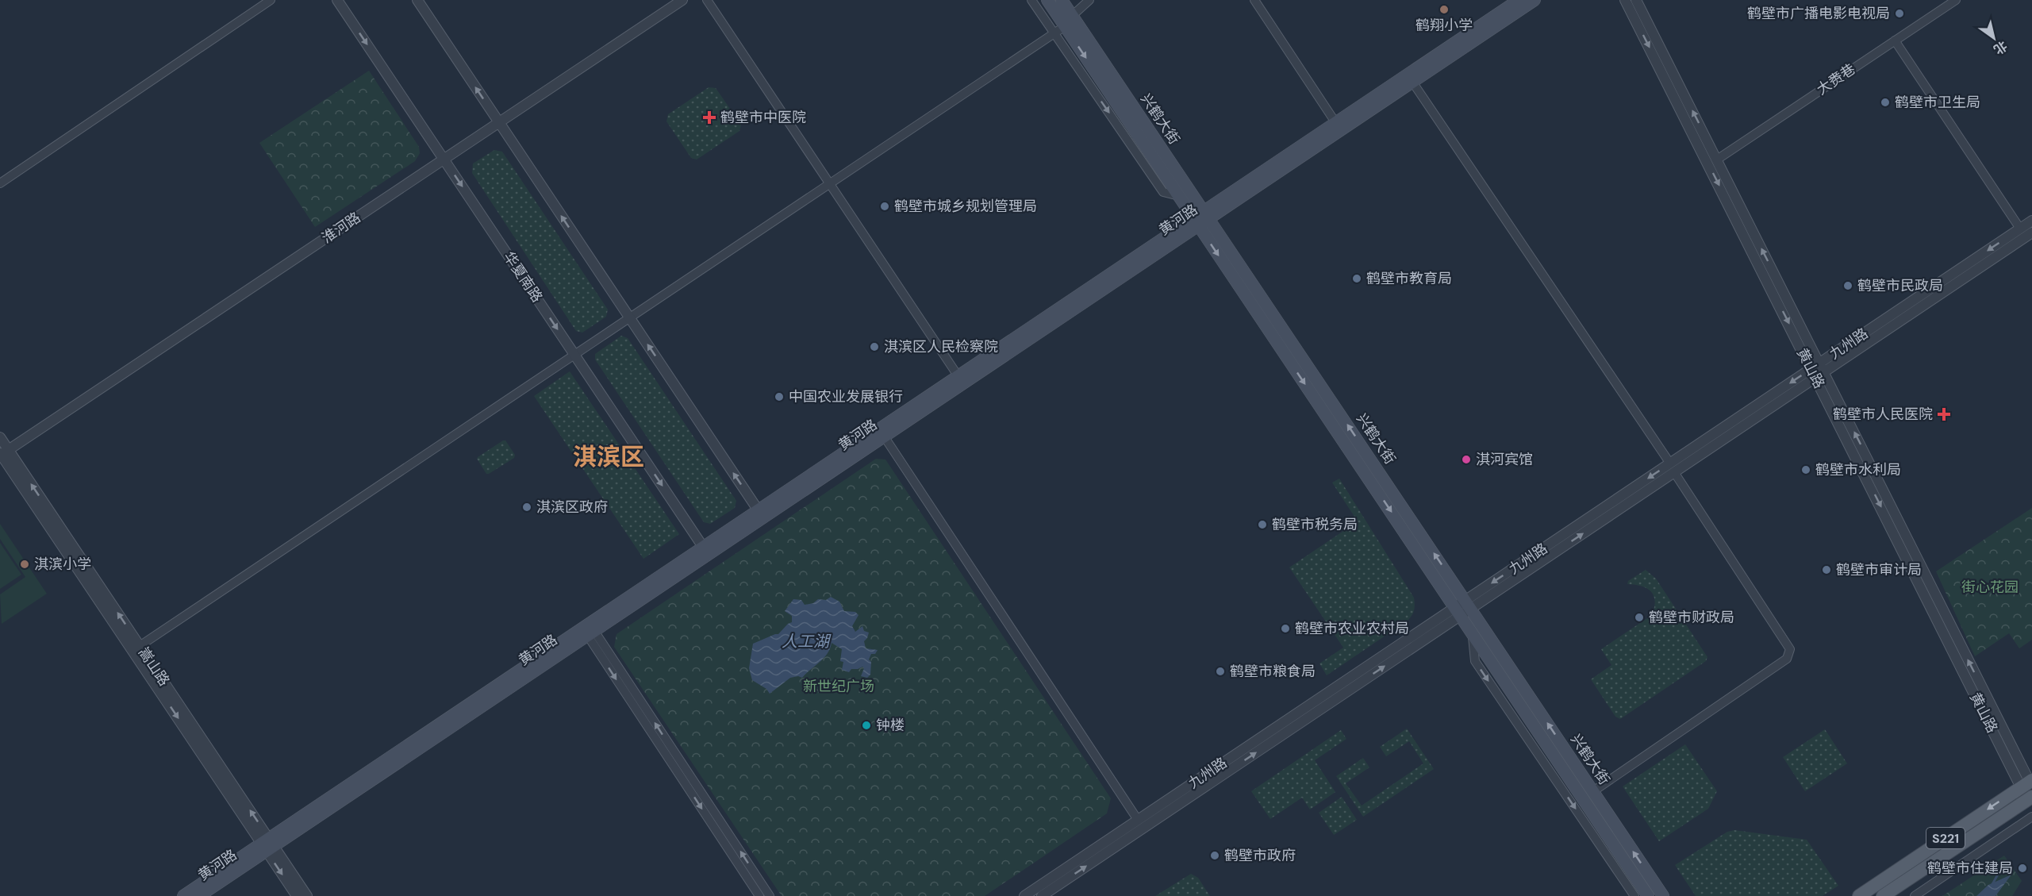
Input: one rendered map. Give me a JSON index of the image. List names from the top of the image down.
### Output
{
  "streets": {
    "main road": ["兴鹤大街", "黄河路", "S221"],
    "street": [
      "大赉巷",
      "淮河路",
      "华夏南路",
      "九州路",
      "黄山路",
      "嵩山路"
    ]
  },
  "crossings": [
    ["大赉巷", "黄山路"],
    ["兴鹤大街", "黄河路"],
    ["兴鹤大街", "九州路"],
    ["黄河路", "华夏南路"],
    ["黄河路", "嵩山路"],
    ["淮河路", "华夏南路"],
    ["淮河路", "嵩山路"],
    ["九州路", "黄山路"],
    ["黄山路", "S221"]
  ],
  "districts": ["淇滨区"],
  "water": ["人工湖"],
  "parks": ["街心花园", "新世纪广场"],
  "places": {
    "other": [
      "鹤翔小学",
      "鹤壁市广播电影电视局",
      "鹤壁市卫生局",
      "鹤壁市城乡规划管理局",
      "鹤壁市教育局",
      "鹤壁市民政局",
      "淇滨区人民检察院",
      "中国农业发展银行",
      "淇河宾馆",
      "鹤壁市水利局",
      "淇滨区政府",
      "鹤壁市税务局",
      "淇滨小学",
      "鹤壁市审计局",
      "鹤壁市财政局",
      "鹤壁市农业农村局",
      "鹤壁市粮食局",
      "钟楼",
      "鹤壁市政府",
      "鹤壁市住建局"
    ],
    "health": ["鹤壁市中医院", "鹤壁市人民医院"]
  },
  "north": "bottom right"
}
